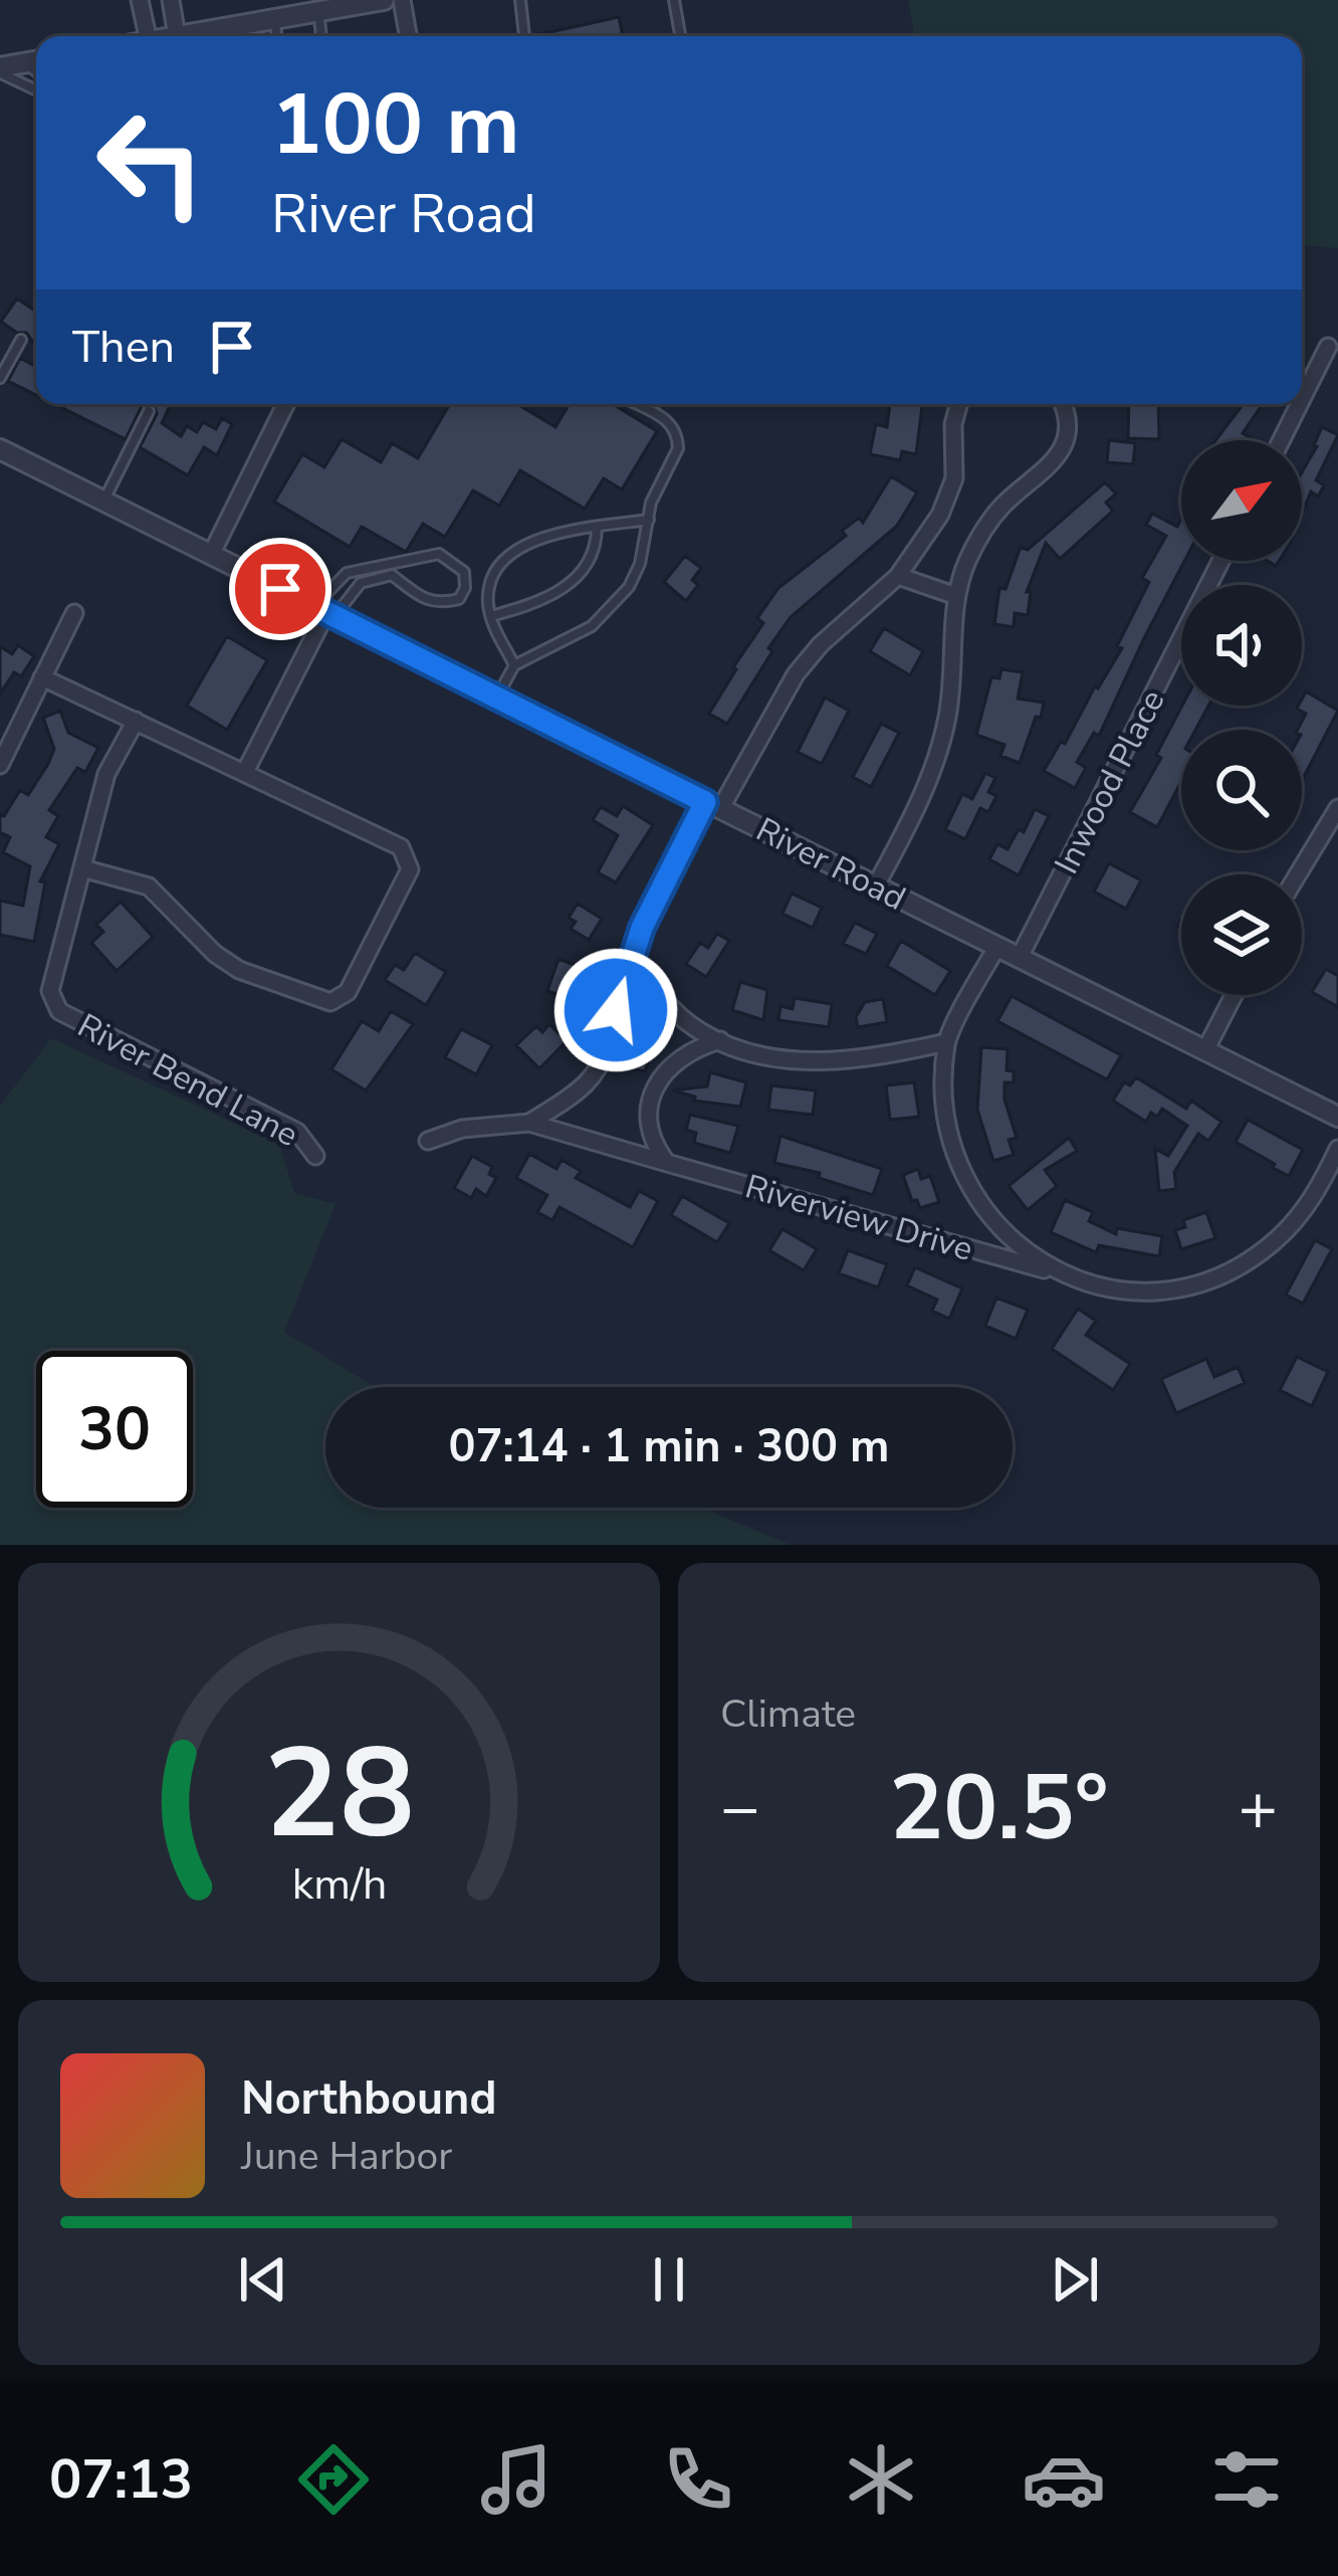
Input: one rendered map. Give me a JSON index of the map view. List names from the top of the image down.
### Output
{
  "streets": {
    "street": [
      "Inwood Place",
      "River Road",
      "River Bend Lane",
      "Riverview Drive"
    ]
  },
  "crossings": [
    ["Inwood Place", "River Road"]
  ],
  "north": "top right",
  "page": {
    "turn": ["100 m", "River Road"],
    "then": "Then",
    "limit": "30",
    "trip": "07:14 · 1 min · 300 m",
    "tile": "Climate",
    "heat": ["−", "20.5°", "+"],
    "song": ["Northbound", "June Harbor"],
    "tabs": "07:13",
    "gauge": ["28", "km/h"]
  }
}
